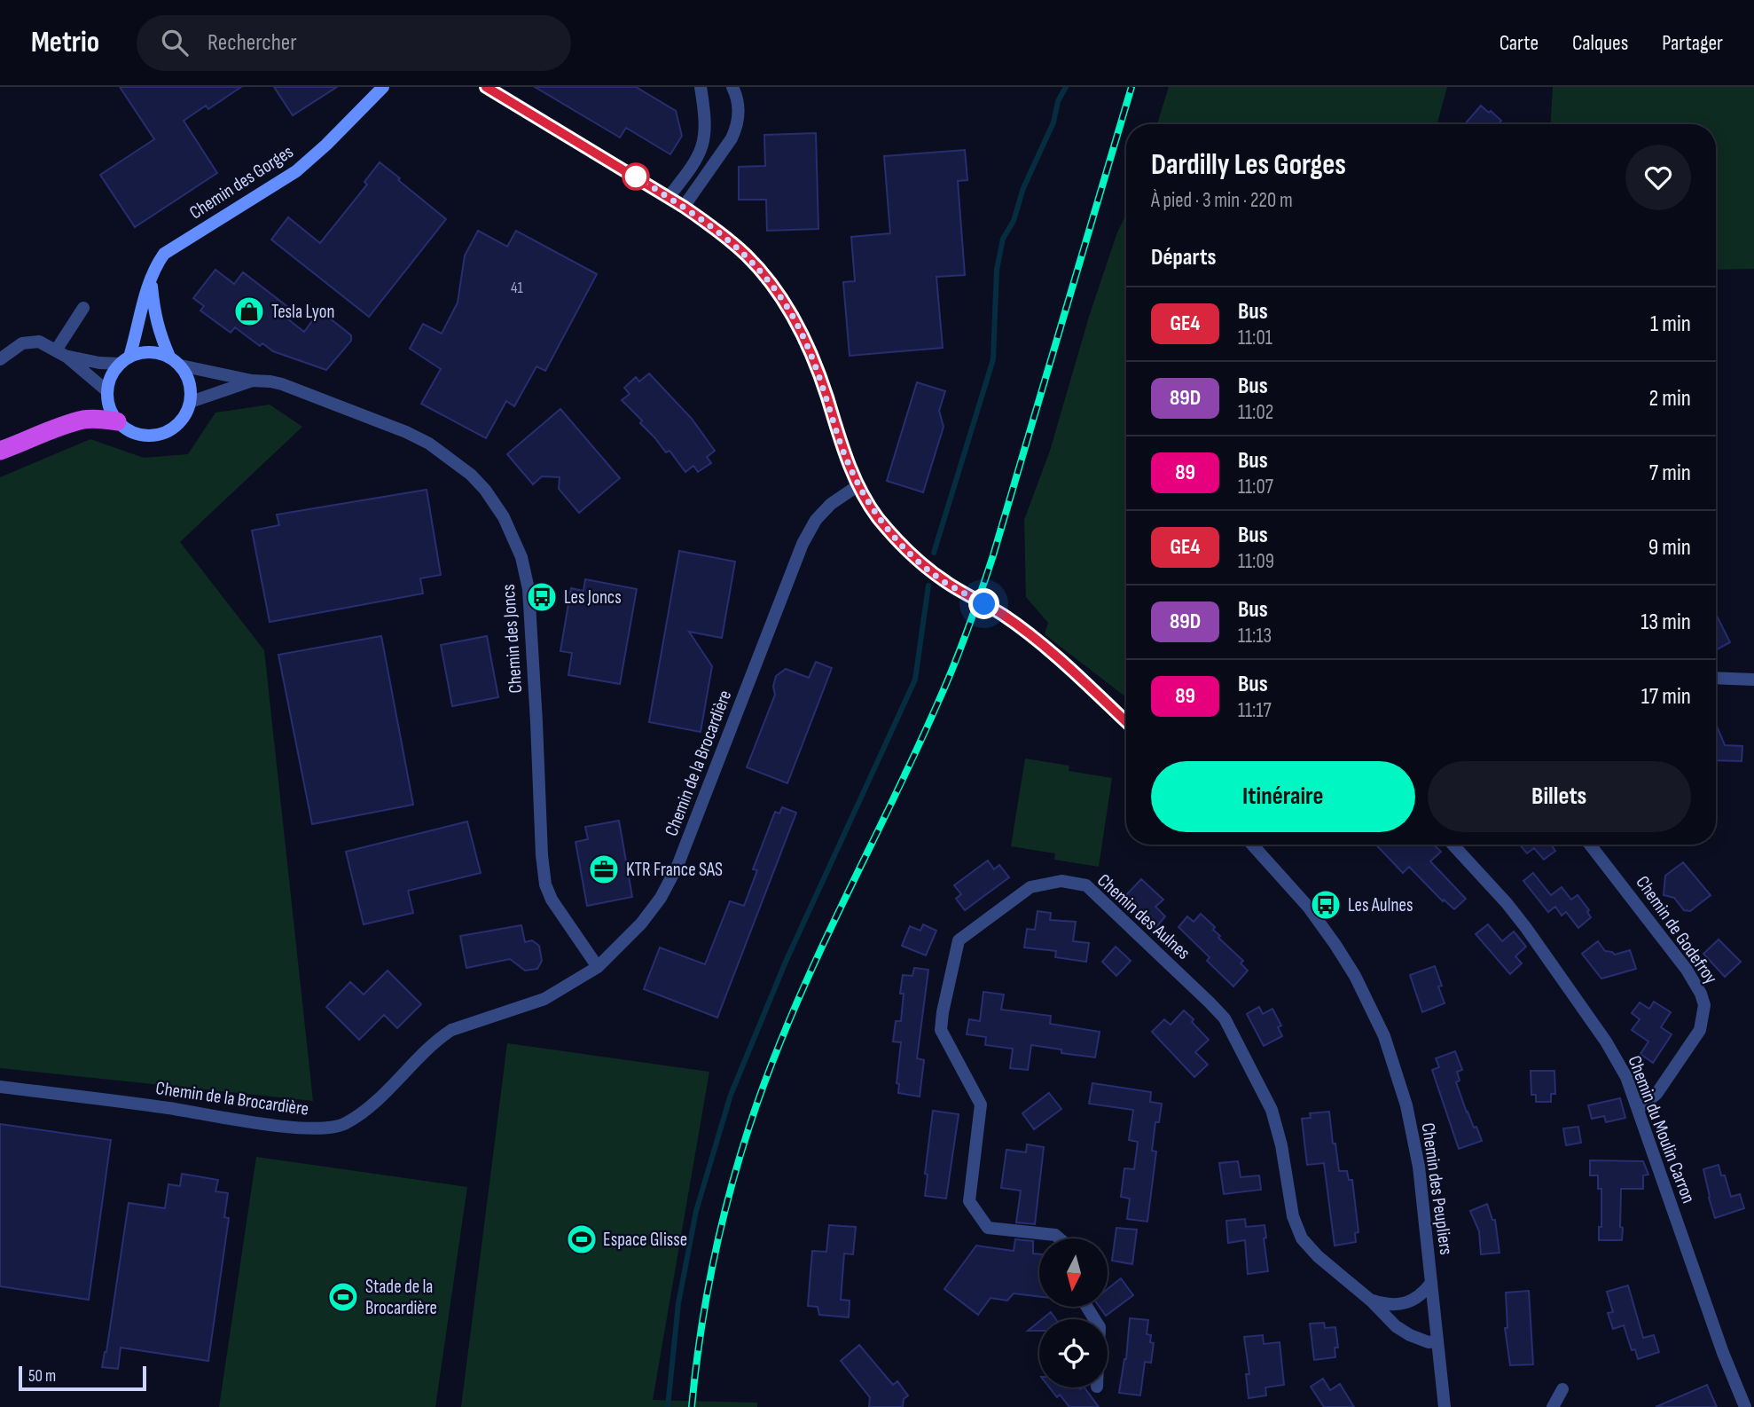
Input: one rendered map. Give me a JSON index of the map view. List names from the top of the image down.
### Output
{
  "streets": {
    "main road": ["Chemin des Gorges"],
    "street": [
      "Chemin des Joncs",
      "Chemin de la Brocardière",
      "Chemin des Aulnes",
      "Chemin de Godefroy",
      "Chemin du Moulin Carron",
      "Chemin des Peupliers"
    ]
  },
  "crossings": [
    ["Chemin des Gorges", "Chemin des Joncs"],
    ["Chemin des Joncs", "Chemin de la Brocardière"],
    ["Chemin des Aulnes", "Chemin des Peupliers"],
    ["Chemin de Godefroy", "Chemin du Moulin Carron"]
  ],
  "places": {
    "shop": ["Tesla Lyon"],
    "bus stop": ["Les Joncs", "Les Aulnes"],
    "office": ["KTR France SAS"],
    "sports": ["Espace Glisse", "Stade de la Brocardière"]
  },
  "lines": ["bus line GE4"],
  "house_numbers": ["41"],
  "scale_bar": "50 m",
  "north": "bottom",
  "page": {
    "header": "Metrio",
    "search": "Rechercher",
    "nav": ["Carte", "Calques", "Partager"],
    "heading": [
      ["Dardilly Les Gorges", "À pied · 3 min · 220 m"],
      "Départs"
    ],
    "list": [
      {
        "mark": "GE4",
        "name": "Bus",
        "note": "11:01",
        "value": "1 min"
      },
      {
        "mark": "89D",
        "name": "Bus",
        "note": "11:02",
        "value": "2 min"
      },
      {
        "mark": "89",
        "name": "Bus",
        "note": "11:07",
        "value": "7 min"
      },
      {
        "mark": "GE4",
        "name": "Bus",
        "note": "11:09",
        "value": "9 min"
      },
      {
        "mark": "89D",
        "name": "Bus",
        "note": "11:13",
        "value": "13 min"
      },
      {
        "mark": "89",
        "name": "Bus",
        "note": "11:17",
        "value": "17 min"
      }
    ],
    "buttons": ["Itinéraire", "Billets"],
    "scale": "50 m"
  }
}
